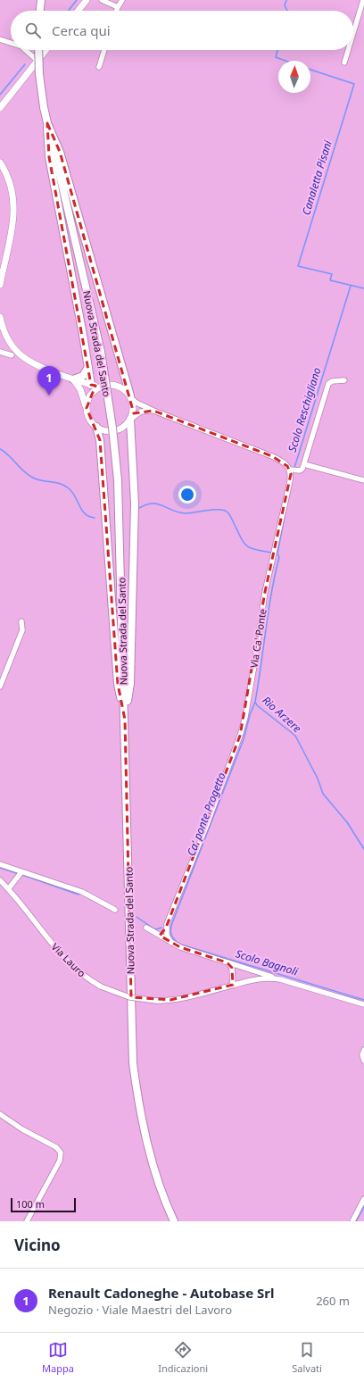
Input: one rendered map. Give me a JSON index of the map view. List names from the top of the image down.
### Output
{
  "streets": {
    "highway": ["Nuova Strada del Santo"],
    "street": ["Via Ca' Ponte", "Via Lauro"]
  },
  "water": [
    "Canaletta Pisani",
    "Scolo Reschigliano",
    "Rio Arzere",
    "Ca' ponte Progetto",
    "Scolo Bagnoli"
  ],
  "scale_bar": "100 m",
  "north": "top",
  "page": {
    "search": "Cerca qui",
    "pins": "1",
    "scale": "100 m",
    "heading": "Vicino",
    "list": [
      {
        "mark": "1",
        "name": "Renault Cadoneghe - Autobase Srl",
        "note": "Negozio · Viale Maestri del Lavoro",
        "value": "260 m"
      }
    ],
    "nav": ["Mappa", "Indicazioni", "Salvati"]
  }
}
